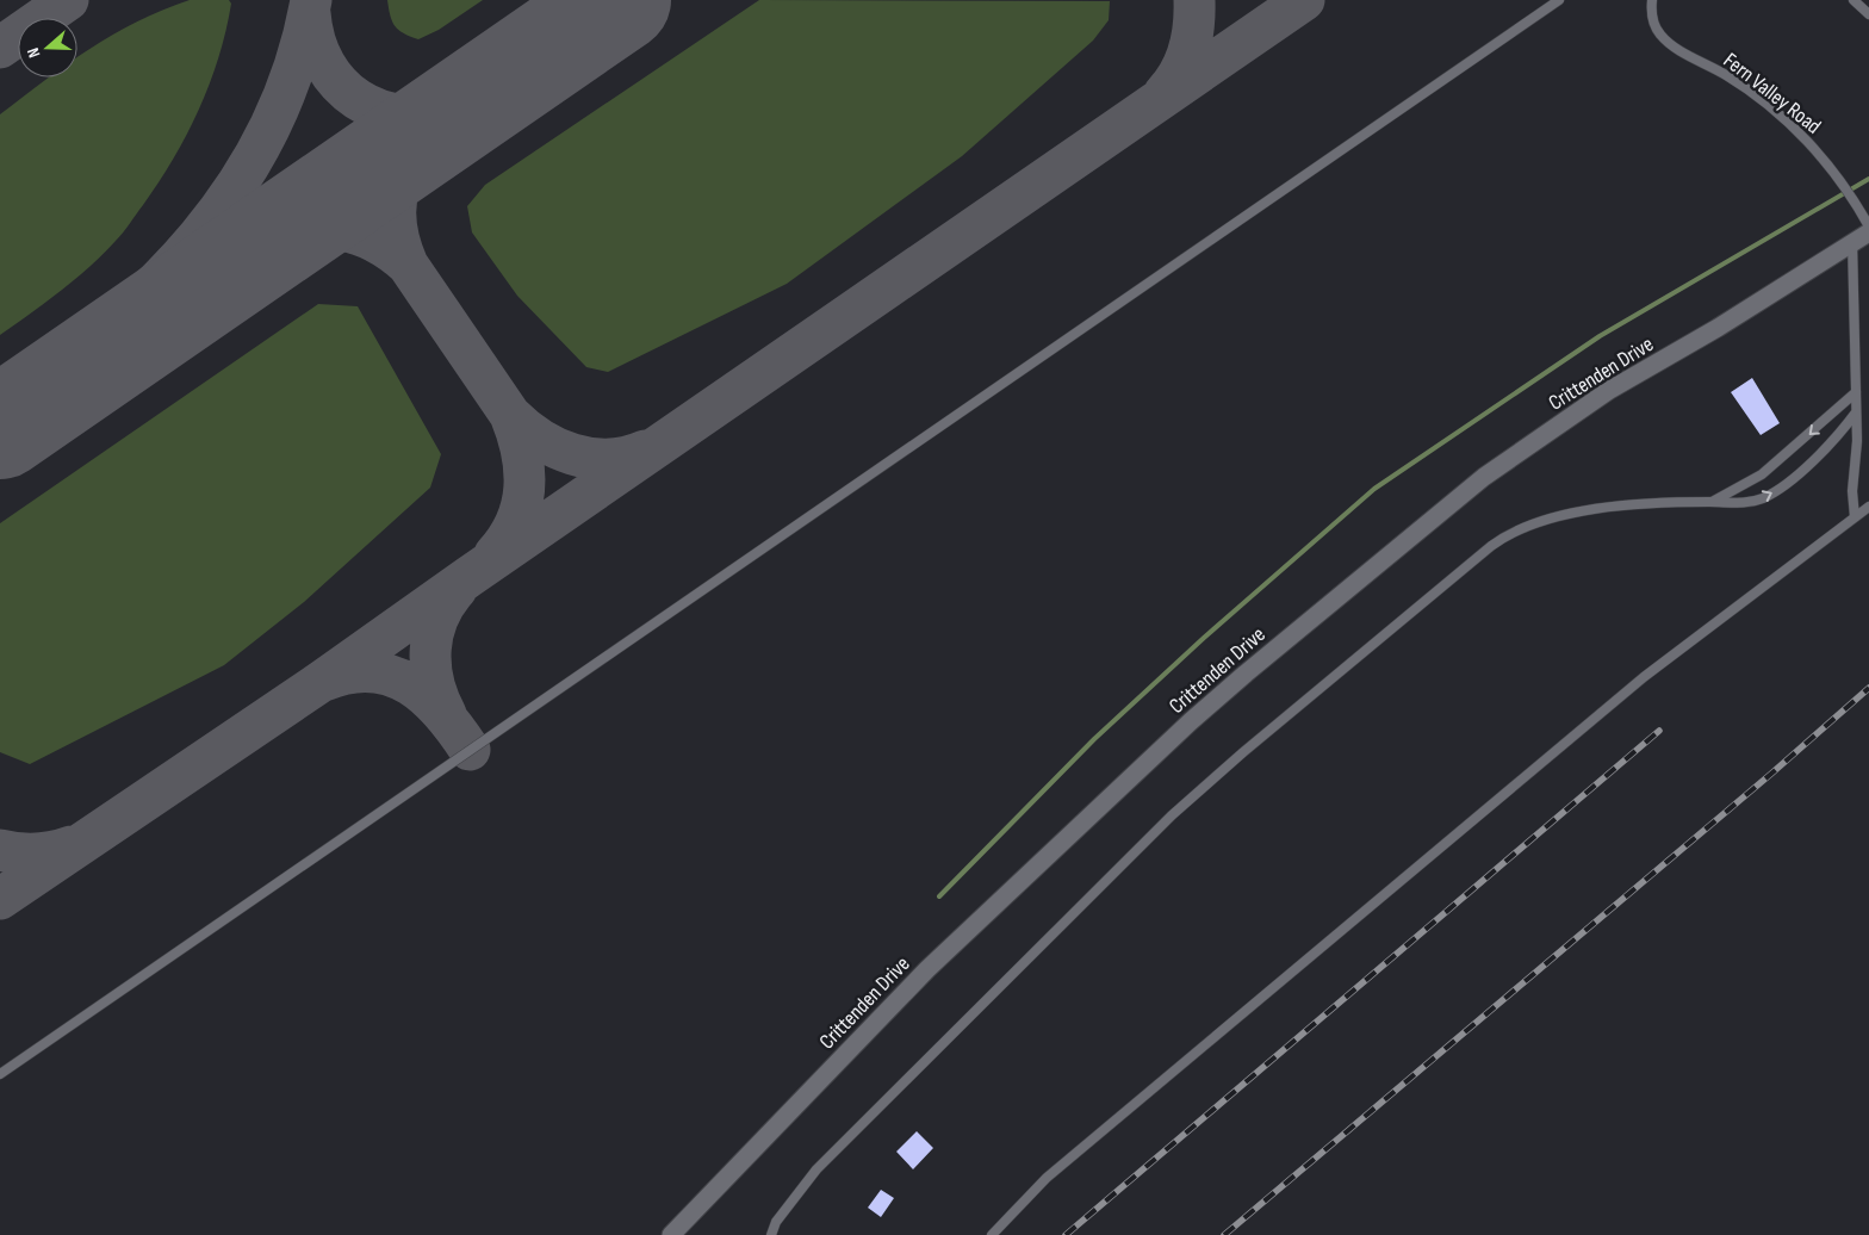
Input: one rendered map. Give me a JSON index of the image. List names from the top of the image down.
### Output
{
  "streets": {
    "street": ["Crittenden Drive"],
    "lane": ["Fern Valley Road"]
  },
  "north": "left"
}
